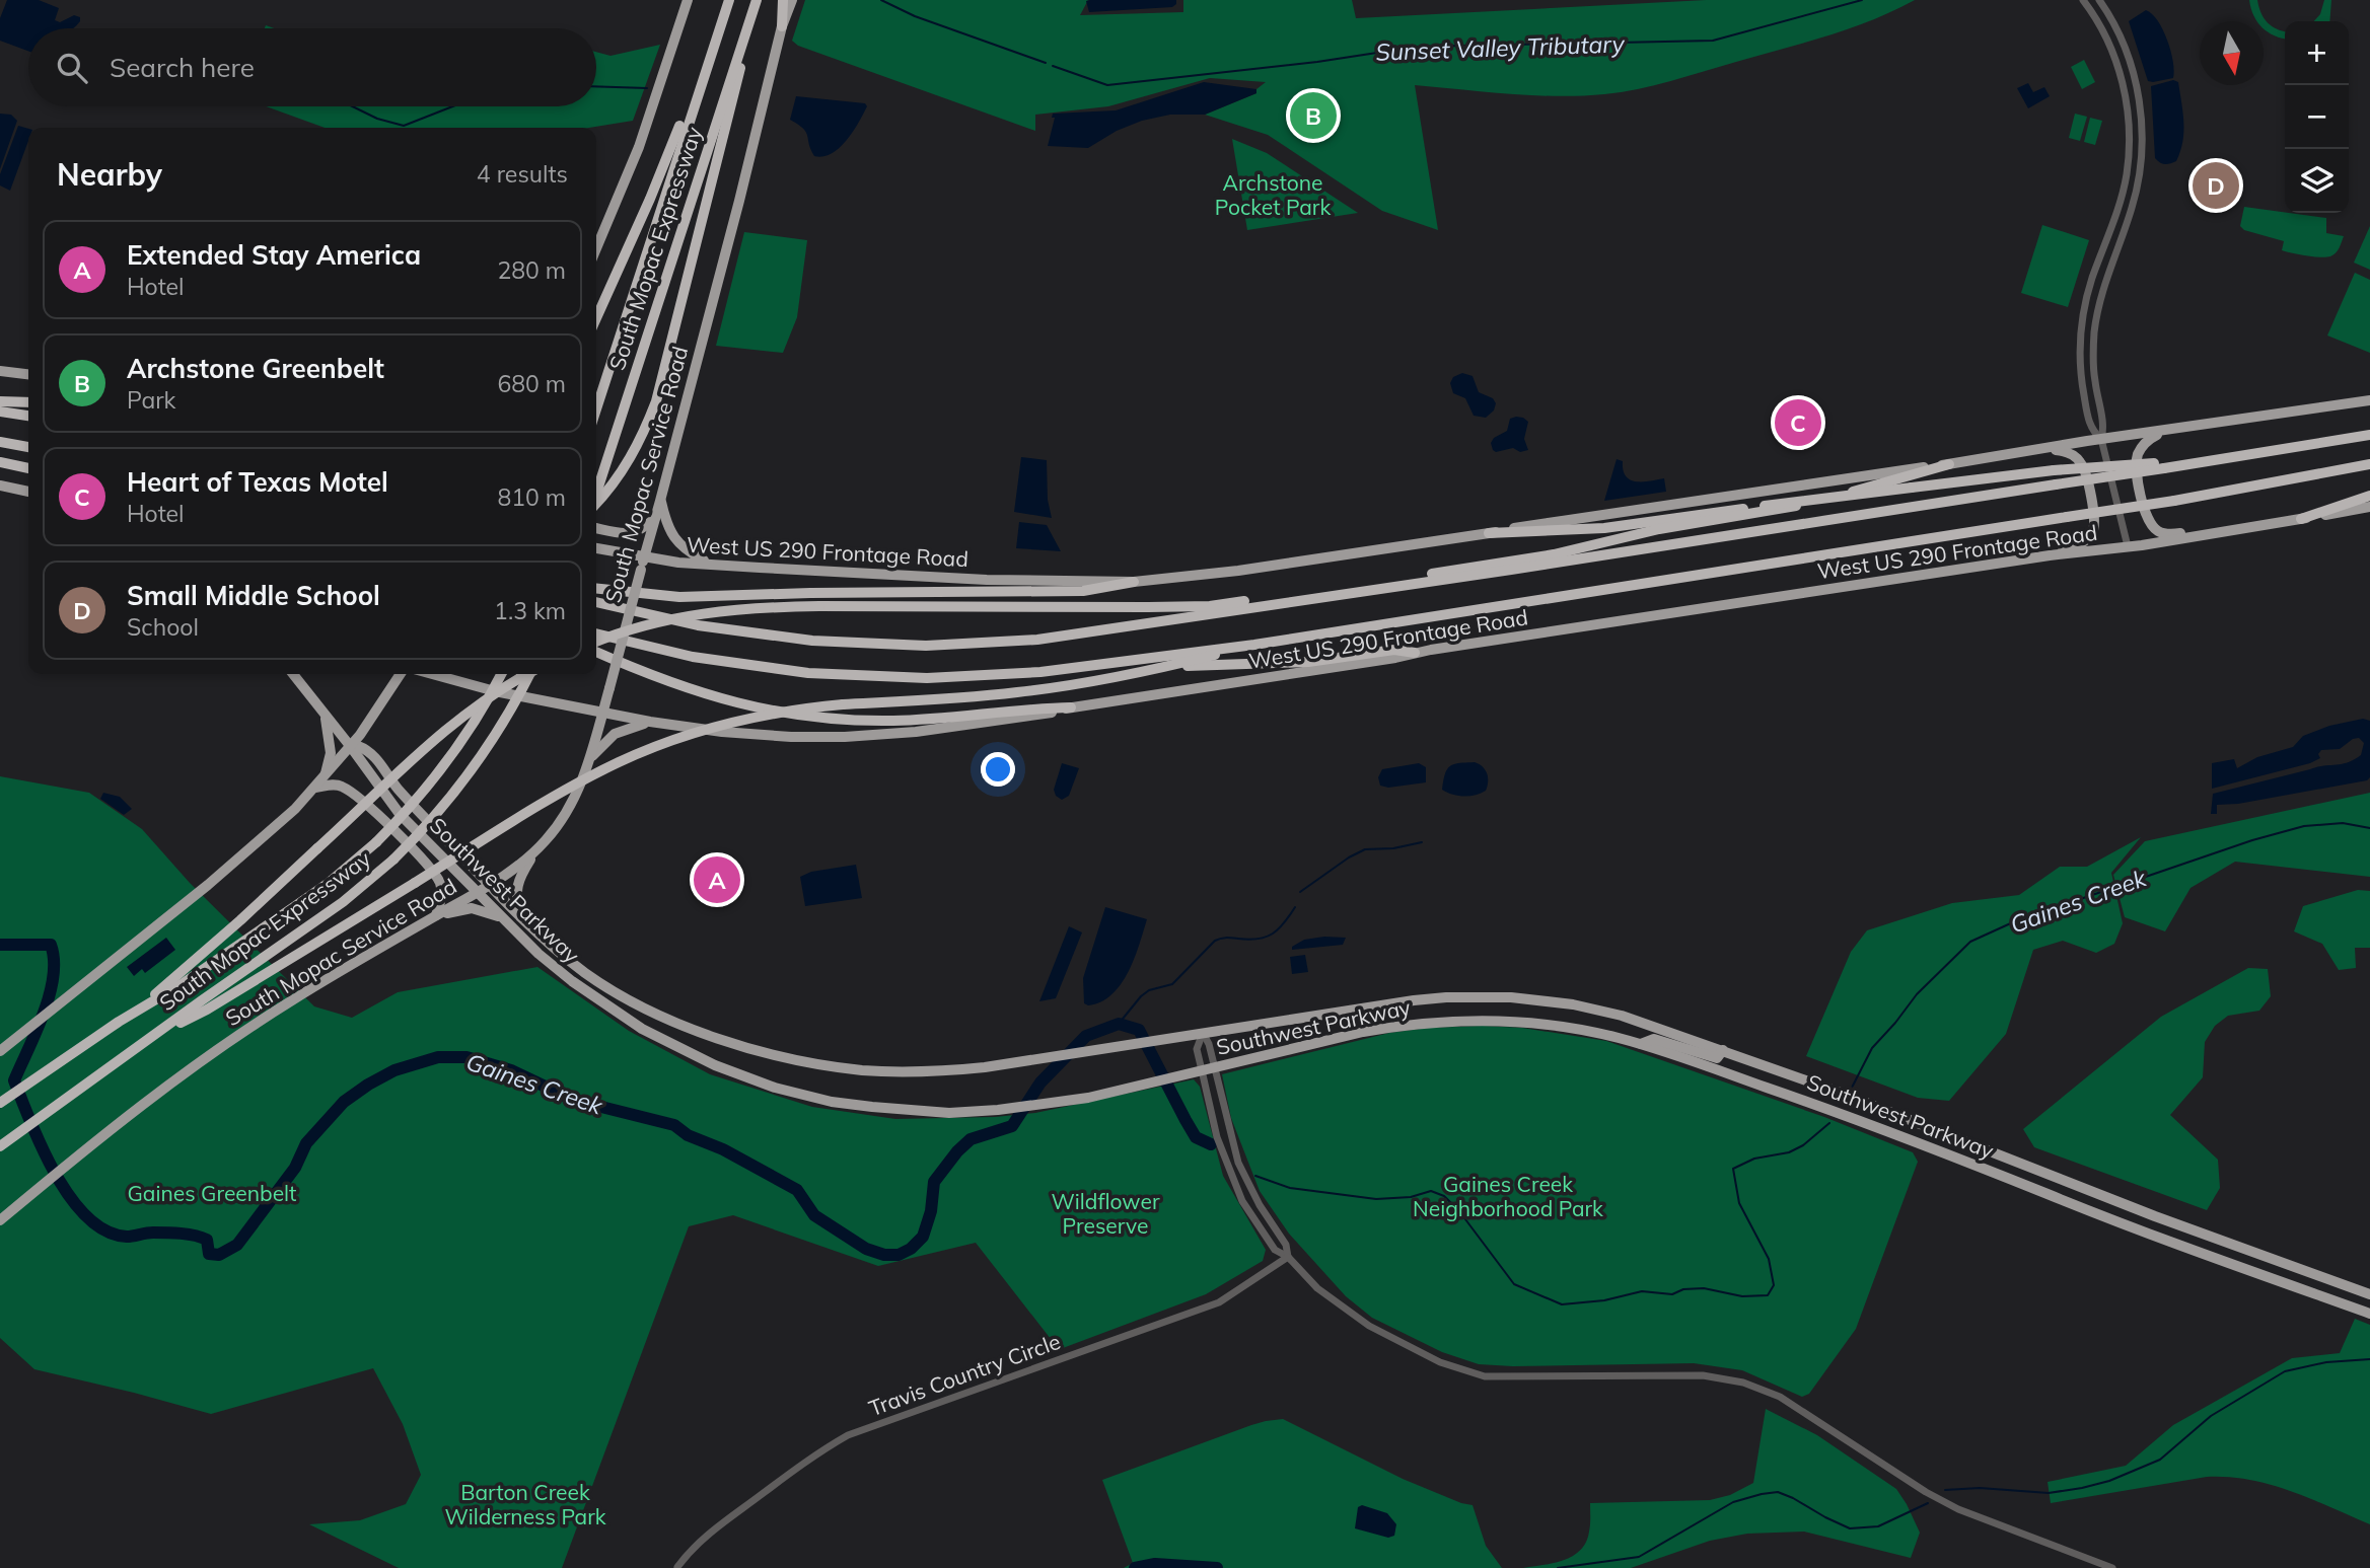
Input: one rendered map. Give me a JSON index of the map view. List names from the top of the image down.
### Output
{
  "streets": {
    "highway": ["South Mopac Expressway"],
    "main road": ["South Mopac Service Road", "West US 290 Frontage Road", "Southwest Parkway"],
    "street": ["Travis Country Circle"]
  },
  "crossings": [
    ["South Mopac Service Road", "West US 290 Frontage Road"],
    ["South Mopac Service Road", "Southwest Parkway"]
  ],
  "water": ["Sunset Valley Tributary", "Gaines Creek"],
  "parks": [
    "Archstone Pocket Park",
    "Gaines Creek Neighborhood Park",
    "Gaines Greenbelt",
    "Wildflower Preserve",
    "Barton Creek Wilderness Park"
  ],
  "north": "bottom",
  "page": {
    "map_buttons": ["+", "−"],
    "search": "Search here",
    "pins": [
      "B",
      "D",
      "C",
      "A"
    ],
    "heading": ["Nearby", "4 results"],
    "list": [
      {
        "mark": "A",
        "name": "Extended Stay America",
        "note": "Hotel",
        "value": "280 m"
      },
      {
        "mark": "B",
        "name": "Archstone Greenbelt",
        "note": "Park",
        "value": "680 m"
      },
      {
        "mark": "C",
        "name": "Heart of Texas Motel",
        "note": "Hotel",
        "value": "810 m"
      },
      {
        "mark": "D",
        "name": "Small Middle School",
        "note": "School",
        "value": "1.3 km"
      }
    ]
  }
}
